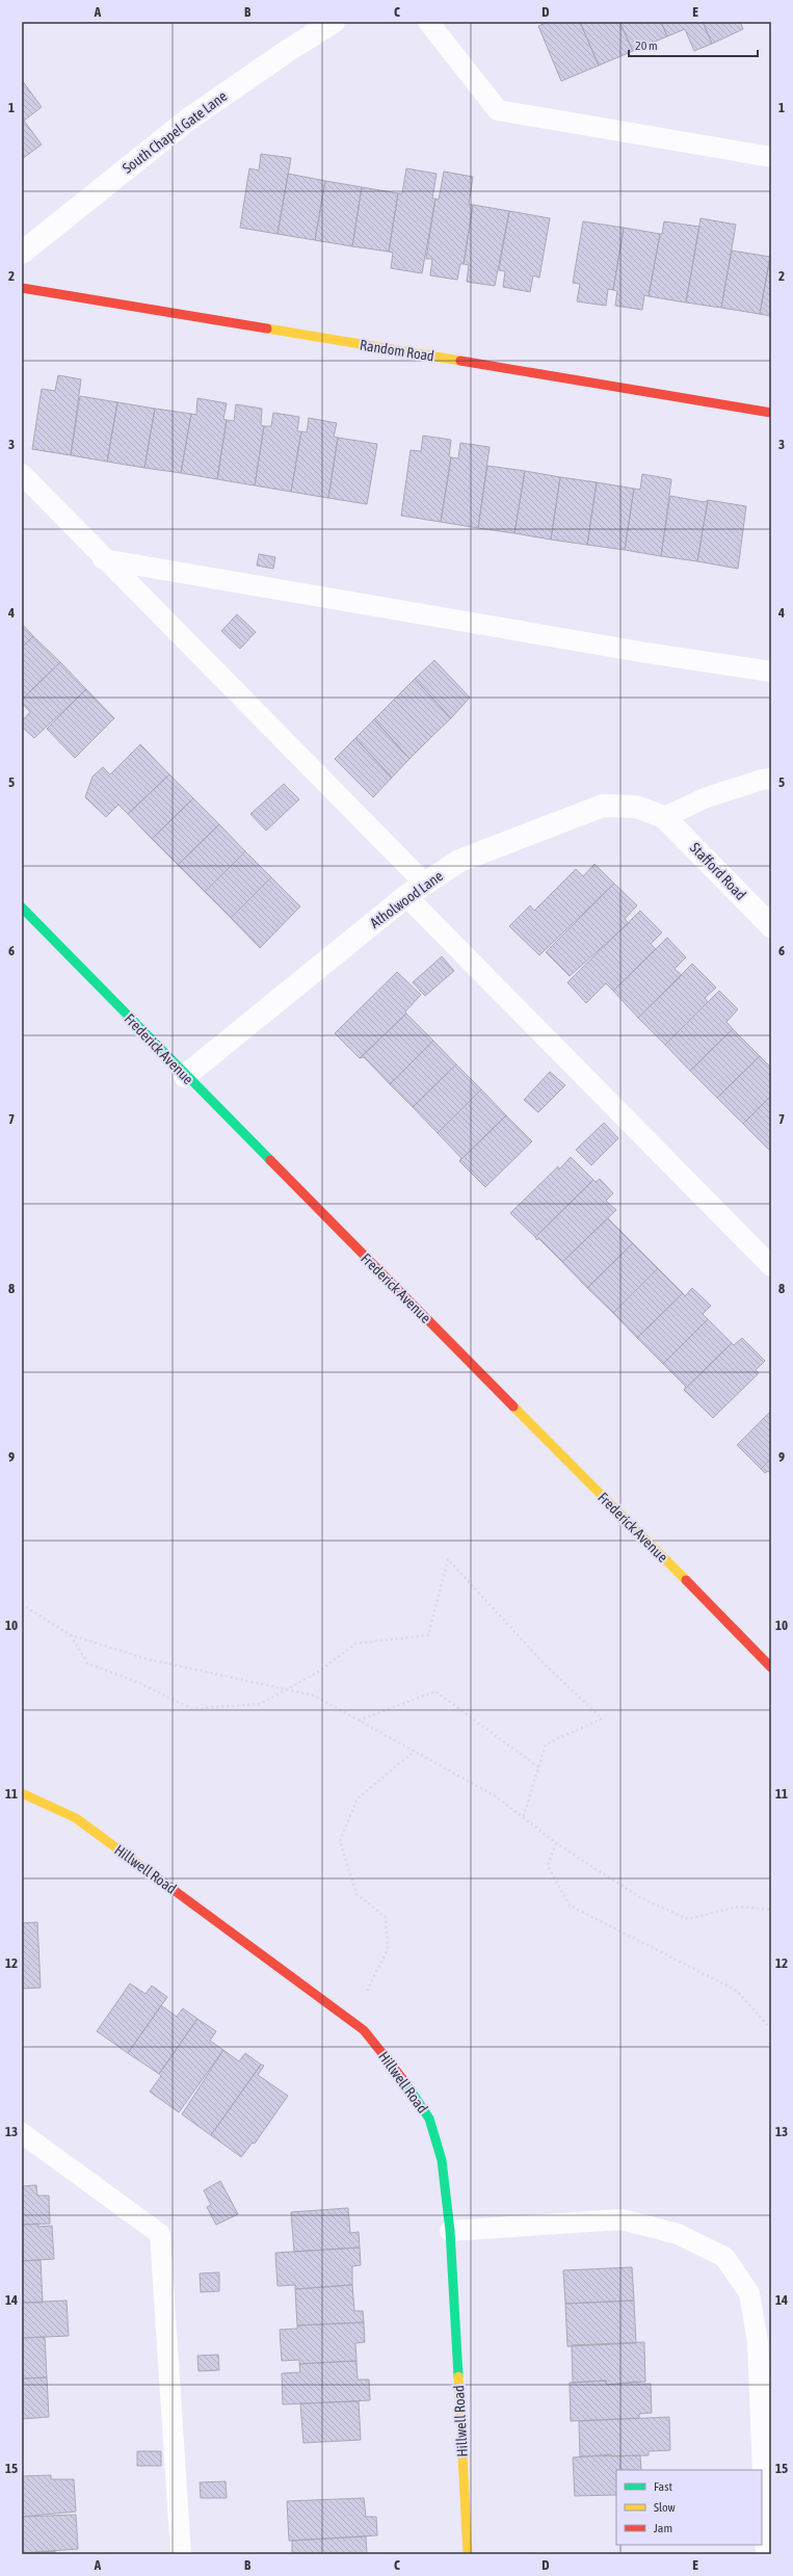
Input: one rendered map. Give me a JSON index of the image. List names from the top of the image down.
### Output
{
  "streets": {
    "street": [
      "South Chapel Gate Lane",
      "Random Road",
      "Stafford Road",
      "Atholwood Lane",
      "Frederick Avenue",
      "Hillwell Road"
    ]
  },
  "crossings": [
    ["Stafford Road", "Atholwood Lane"],
    ["Atholwood Lane", "Frederick Avenue"]
  ],
  "legend": ["Fast", "Slow", "Jam"],
  "scale_bar": "20 m",
  "grid": {
    "columns": [
      "A",
      "B",
      "C",
      "D",
      "E"
    ],
    "rows": [
      "1",
      "2",
      "3",
      "4",
      "5",
      "6",
      "7",
      "8",
      "9",
      "10",
      "11",
      "12",
      "13",
      "14",
      "15"
    ]
  }
}
